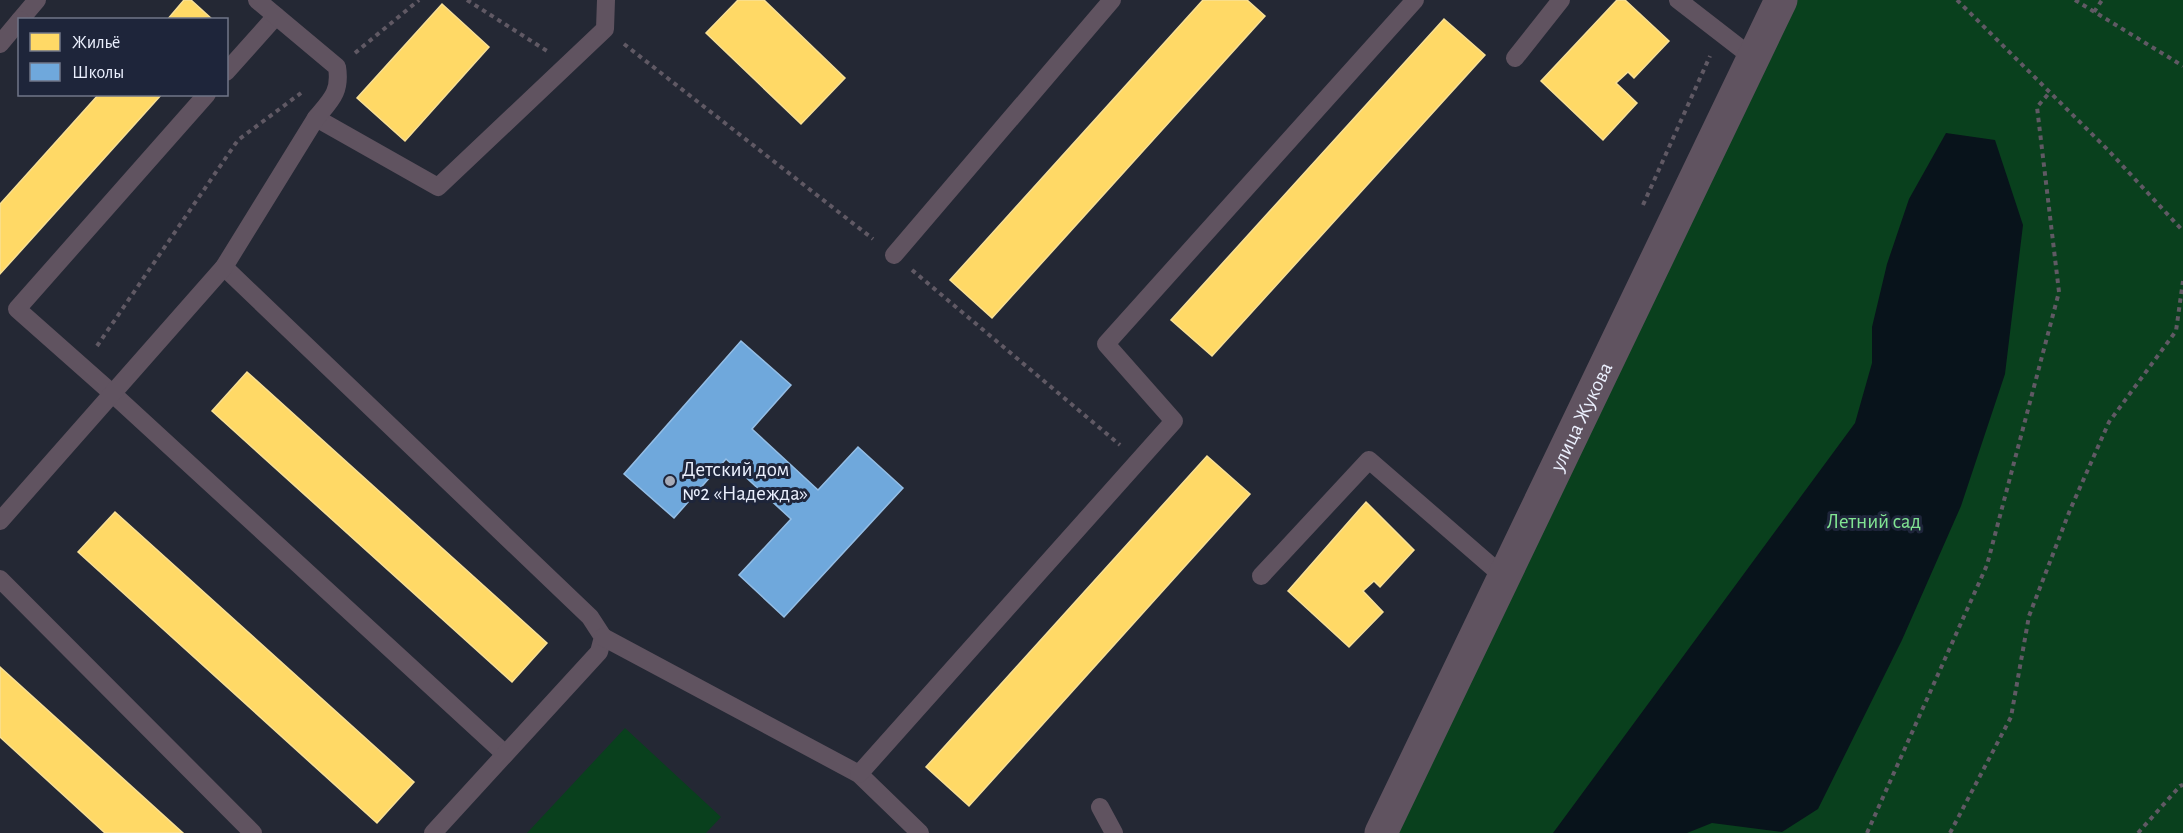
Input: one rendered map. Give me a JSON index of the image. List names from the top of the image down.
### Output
{
  "streets": {
    "street": ["улица Жукова"]
  },
  "parks": ["Летний сад"],
  "places": ["Детский дом №2 «Надежда»"],
  "legend": ["Жильё", "Школы"]
}
